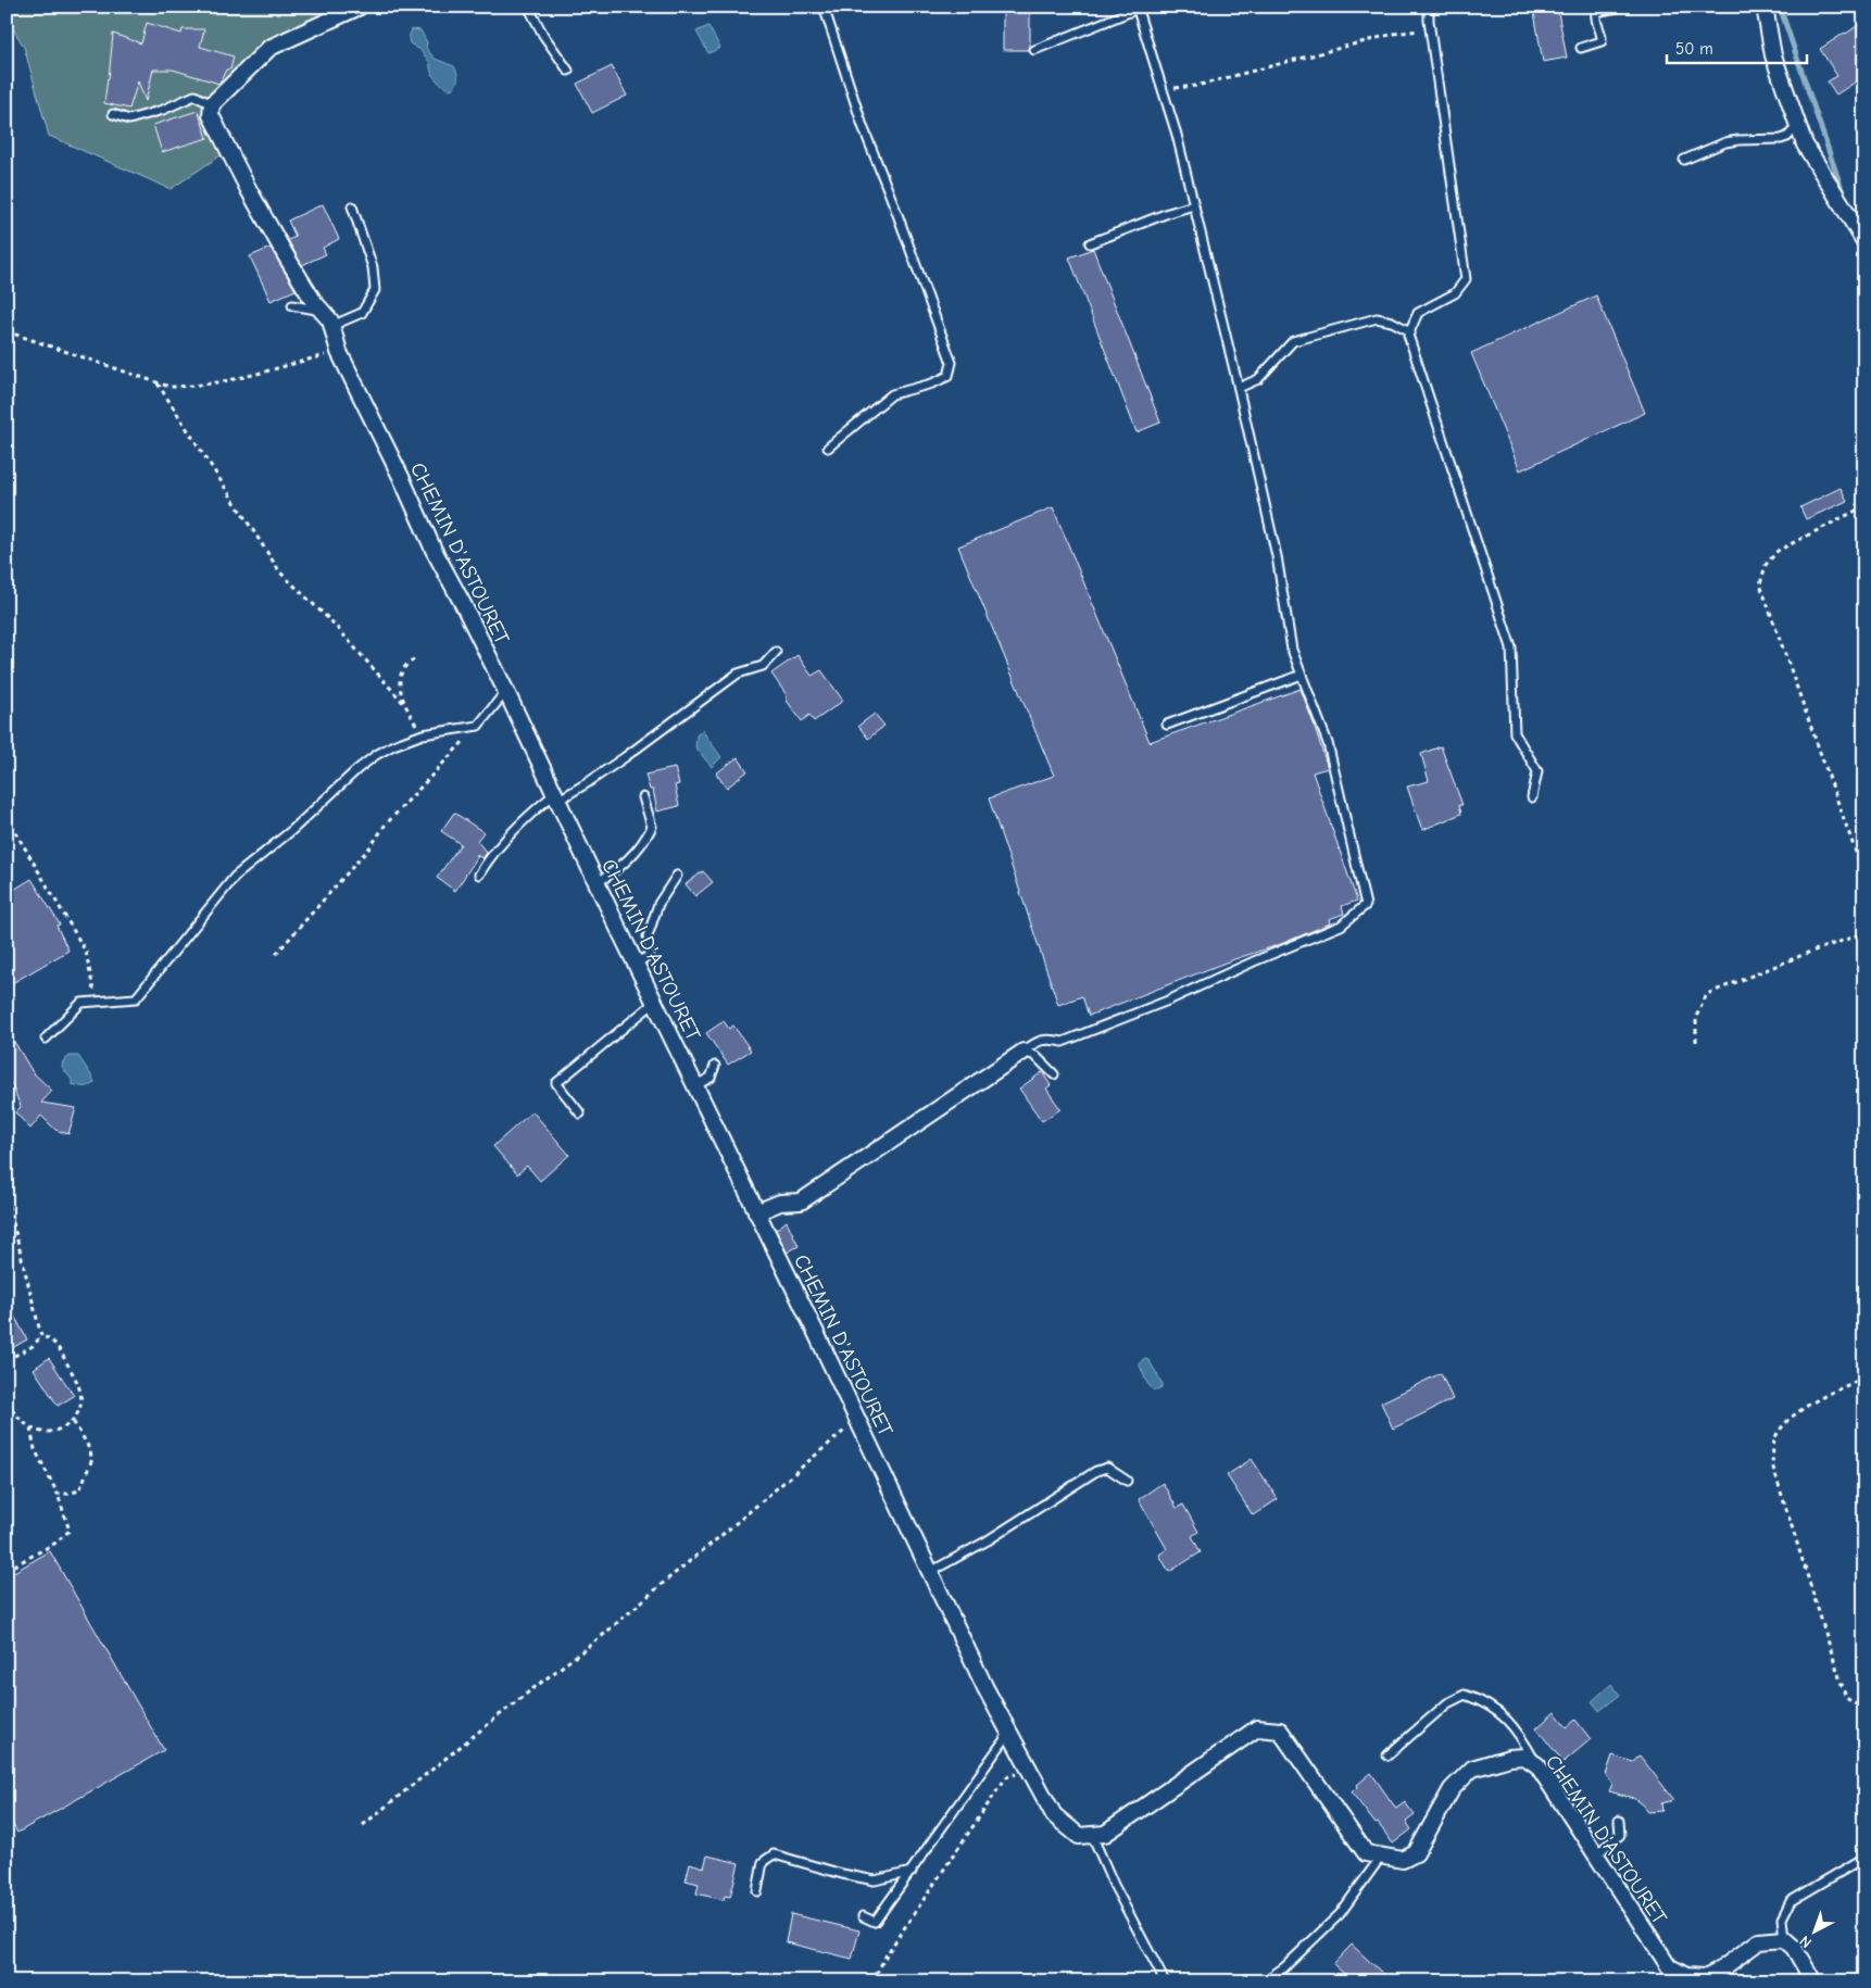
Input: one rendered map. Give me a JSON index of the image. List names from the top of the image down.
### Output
{
  "streets": {
    "street": ["CHEMIN D'ASTOURET"]
  },
  "scale_bar": "50 m",
  "north": "bottom left"
}
